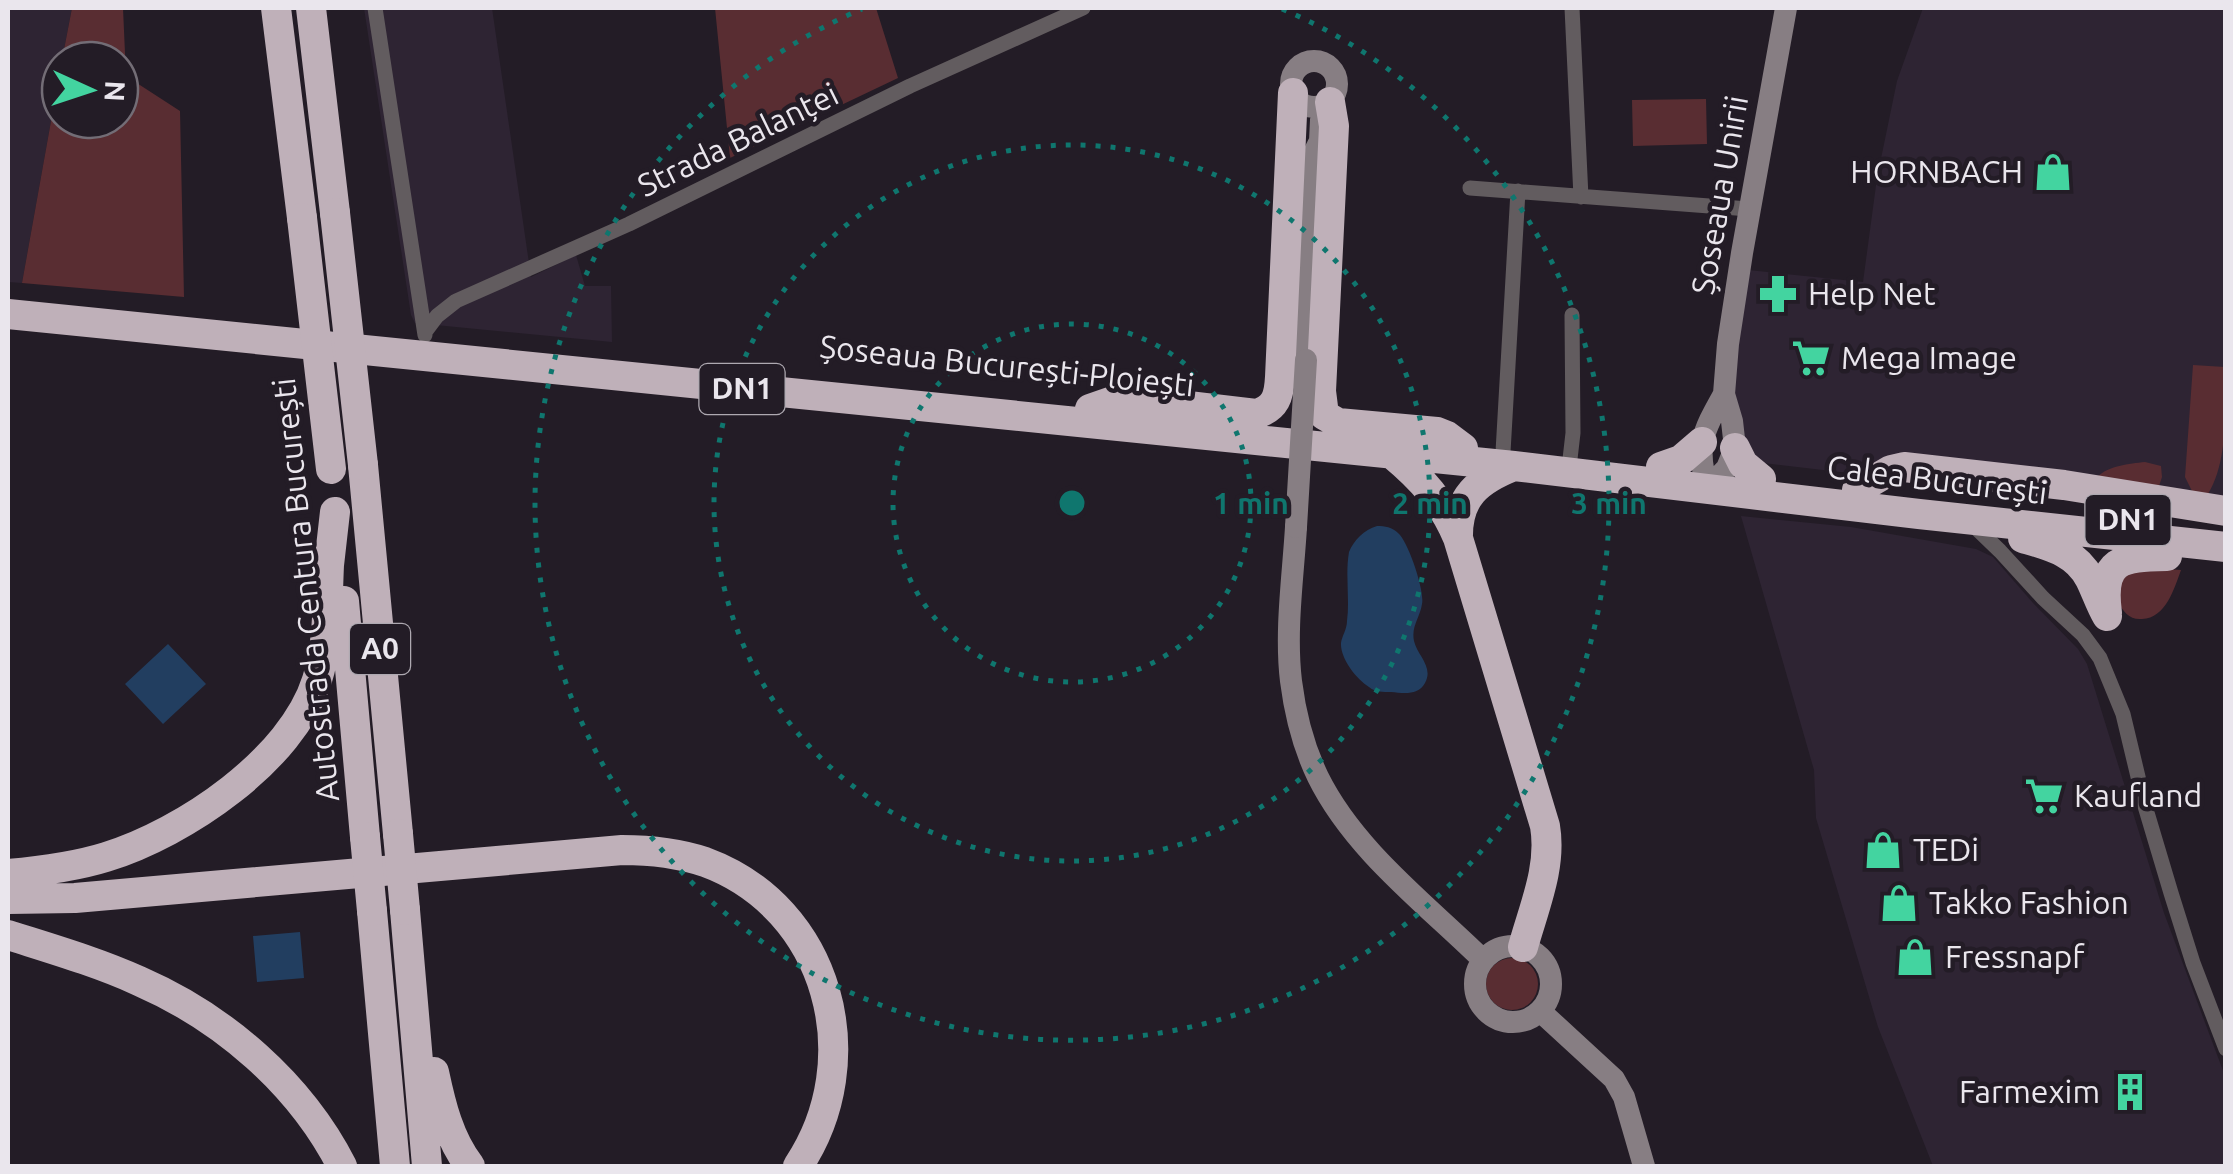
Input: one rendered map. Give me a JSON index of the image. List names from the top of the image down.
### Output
{
  "streets": {
    "highway": [
      "Șoseaua București-Ploiești",
      "DN1",
      "Calea București",
      "Autostrada Centura București",
      "A0"
    ],
    "street": ["Strada Balanței", "Șoseaua Unirii"]
  },
  "crossings": [
    ["Strada Balanței", "Șoseaua București-Ploiești"],
    ["Șoseaua Unirii", "Șoseaua București-Ploiești"],
    ["Șoseaua București-Ploiești", "Calea București"]
  ],
  "places": {
    "shop": [
      "HORNBACH",
      "TEDi",
      "Takko Fashion",
      "Fressnapf"
    ],
    "pharmacy": ["Help Net"],
    "supermarket": ["Mega Image", "Kaufland"],
    "building": ["Farmexim"]
  },
  "north": "right",
  "rings": ["1 min", "2 min", "3 min"]
}
